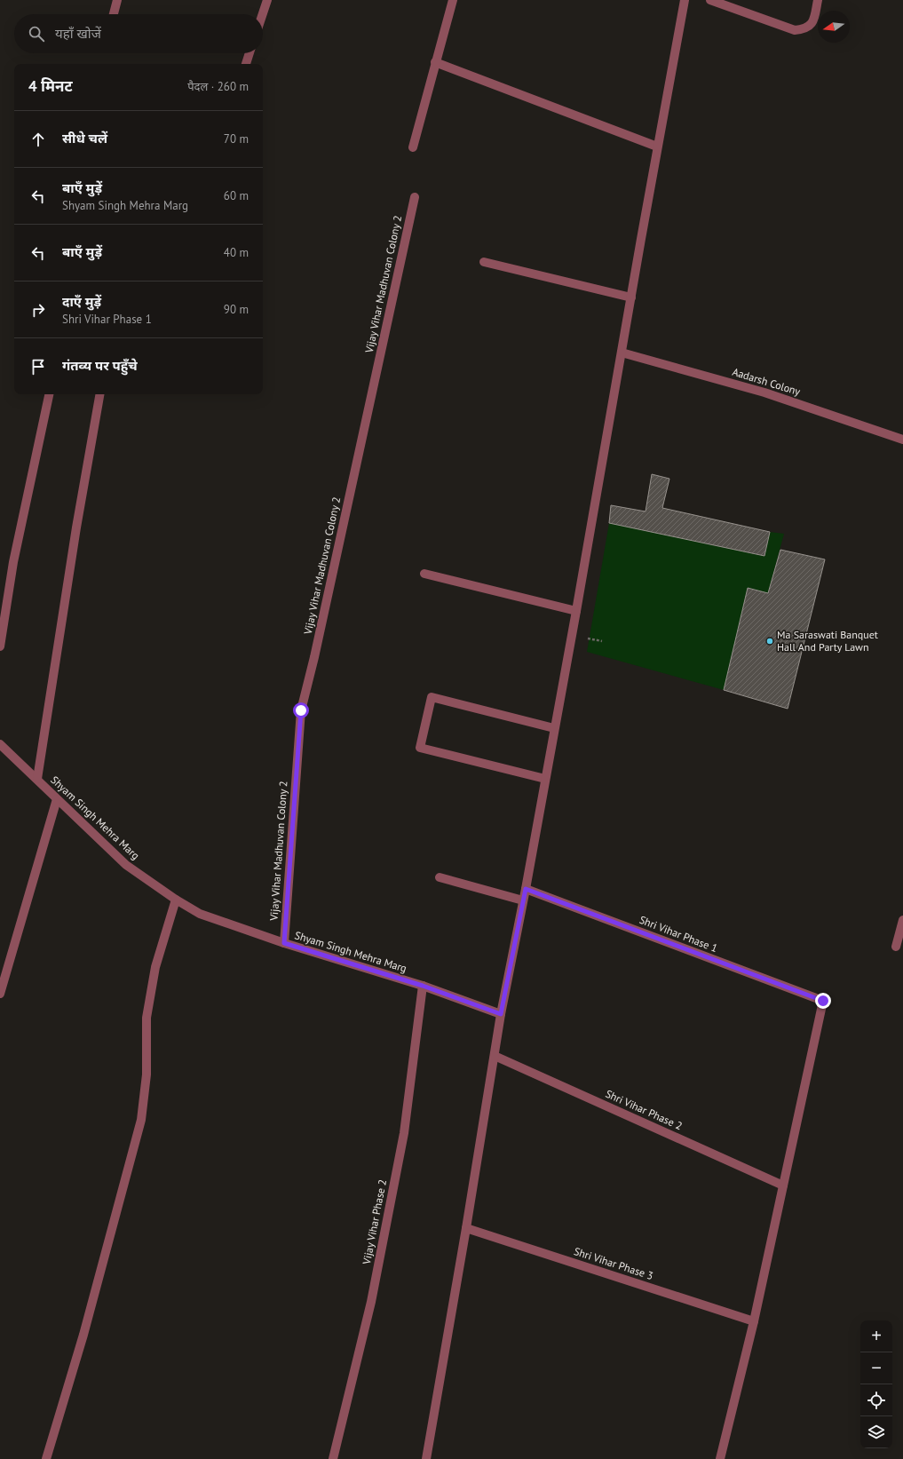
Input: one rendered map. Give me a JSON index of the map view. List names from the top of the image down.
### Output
{
  "streets": {
    "street": [
      "Vijay Vihar Madhuvan Colony 2",
      "Aadarsh Colony",
      "Shyam Singh Mehra Marg",
      "Shri Vihar Phase 1",
      "Shri Vihar Phase 2",
      "Vijay Vihar Phase 2",
      "Shri Vihar Phase 3"
    ]
  },
  "crossings": [
    ["Vijay Vihar Madhuvan Colony 2", "Shyam Singh Mehra Marg"],
    ["Shyam Singh Mehra Marg", "Vijay Vihar Phase 2"],
    ["Shri Vihar Phase 1", "Shri Vihar Phase 2"]
  ],
  "places": ["Ma Saraswati Banquet Hall And Party Lawn"],
  "north": "left",
  "page": {
    "search": "यहाँ खोजें",
    "heading": ["4 मिनट", "पैदल · 260 m"],
    "list": [
      ["सीधे चलें", "70 m"],
      ["बाएँ मुड़ें", "Shyam Singh Mehra Marg", "60 m"],
      ["बाएँ मुड़ें", "40 m"],
      ["दाएँ मुड़ें", "Shri Vihar Phase 1", "90 m"],
      "गंतव्य पर पहुँचे"
    ],
    "map_buttons": ["+", "−"]
  }
}
